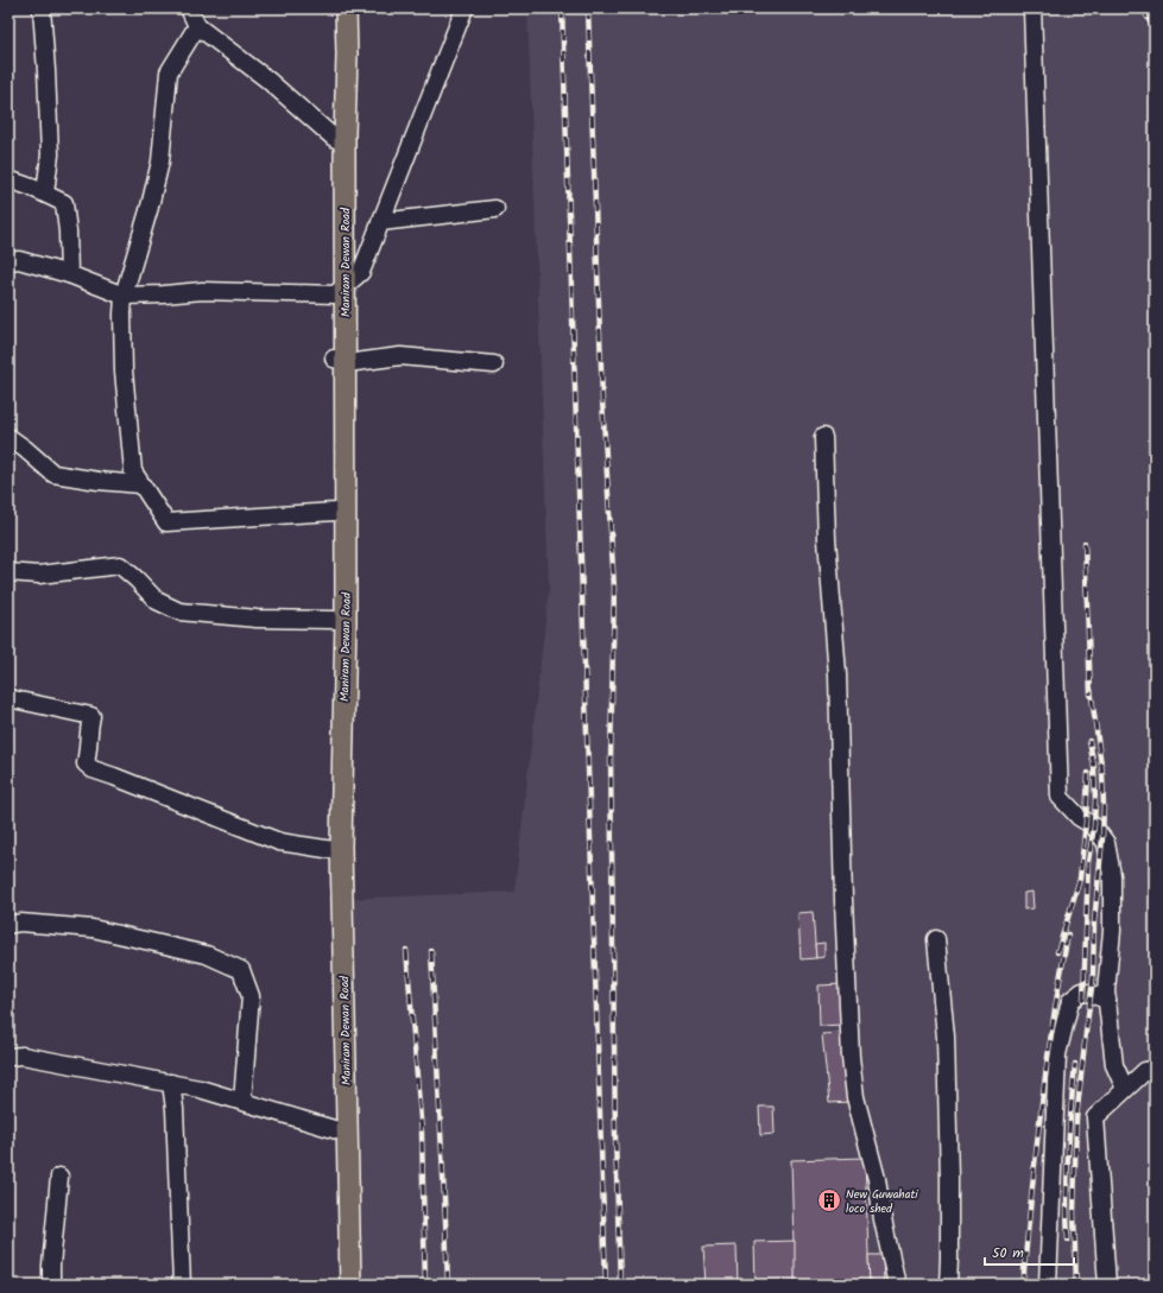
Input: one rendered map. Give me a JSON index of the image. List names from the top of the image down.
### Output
{
  "streets": {
    "main road": ["Maniram Dewan Road"]
  },
  "places": {
    "building": ["New Guwahati loco shed"]
  },
  "scale_bar": "50 m"
}
